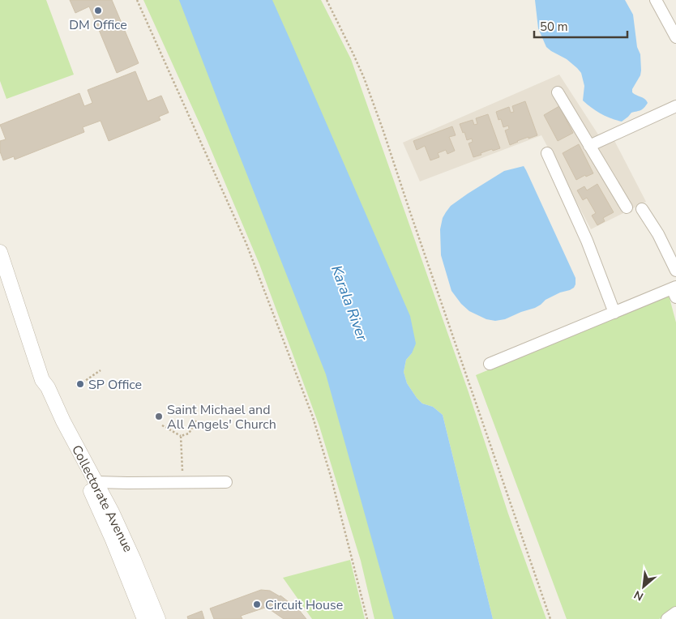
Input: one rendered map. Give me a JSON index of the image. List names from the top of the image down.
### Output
{
  "streets": {
    "street": ["Collectorate Avenue"]
  },
  "water": ["Karala River"],
  "places": [
    "DM Office",
    "SP Office",
    "Saint Michael and All Angels' Church",
    "Circuit House"
  ],
  "scale_bar": "50 m",
  "north": "bottom left"
}
